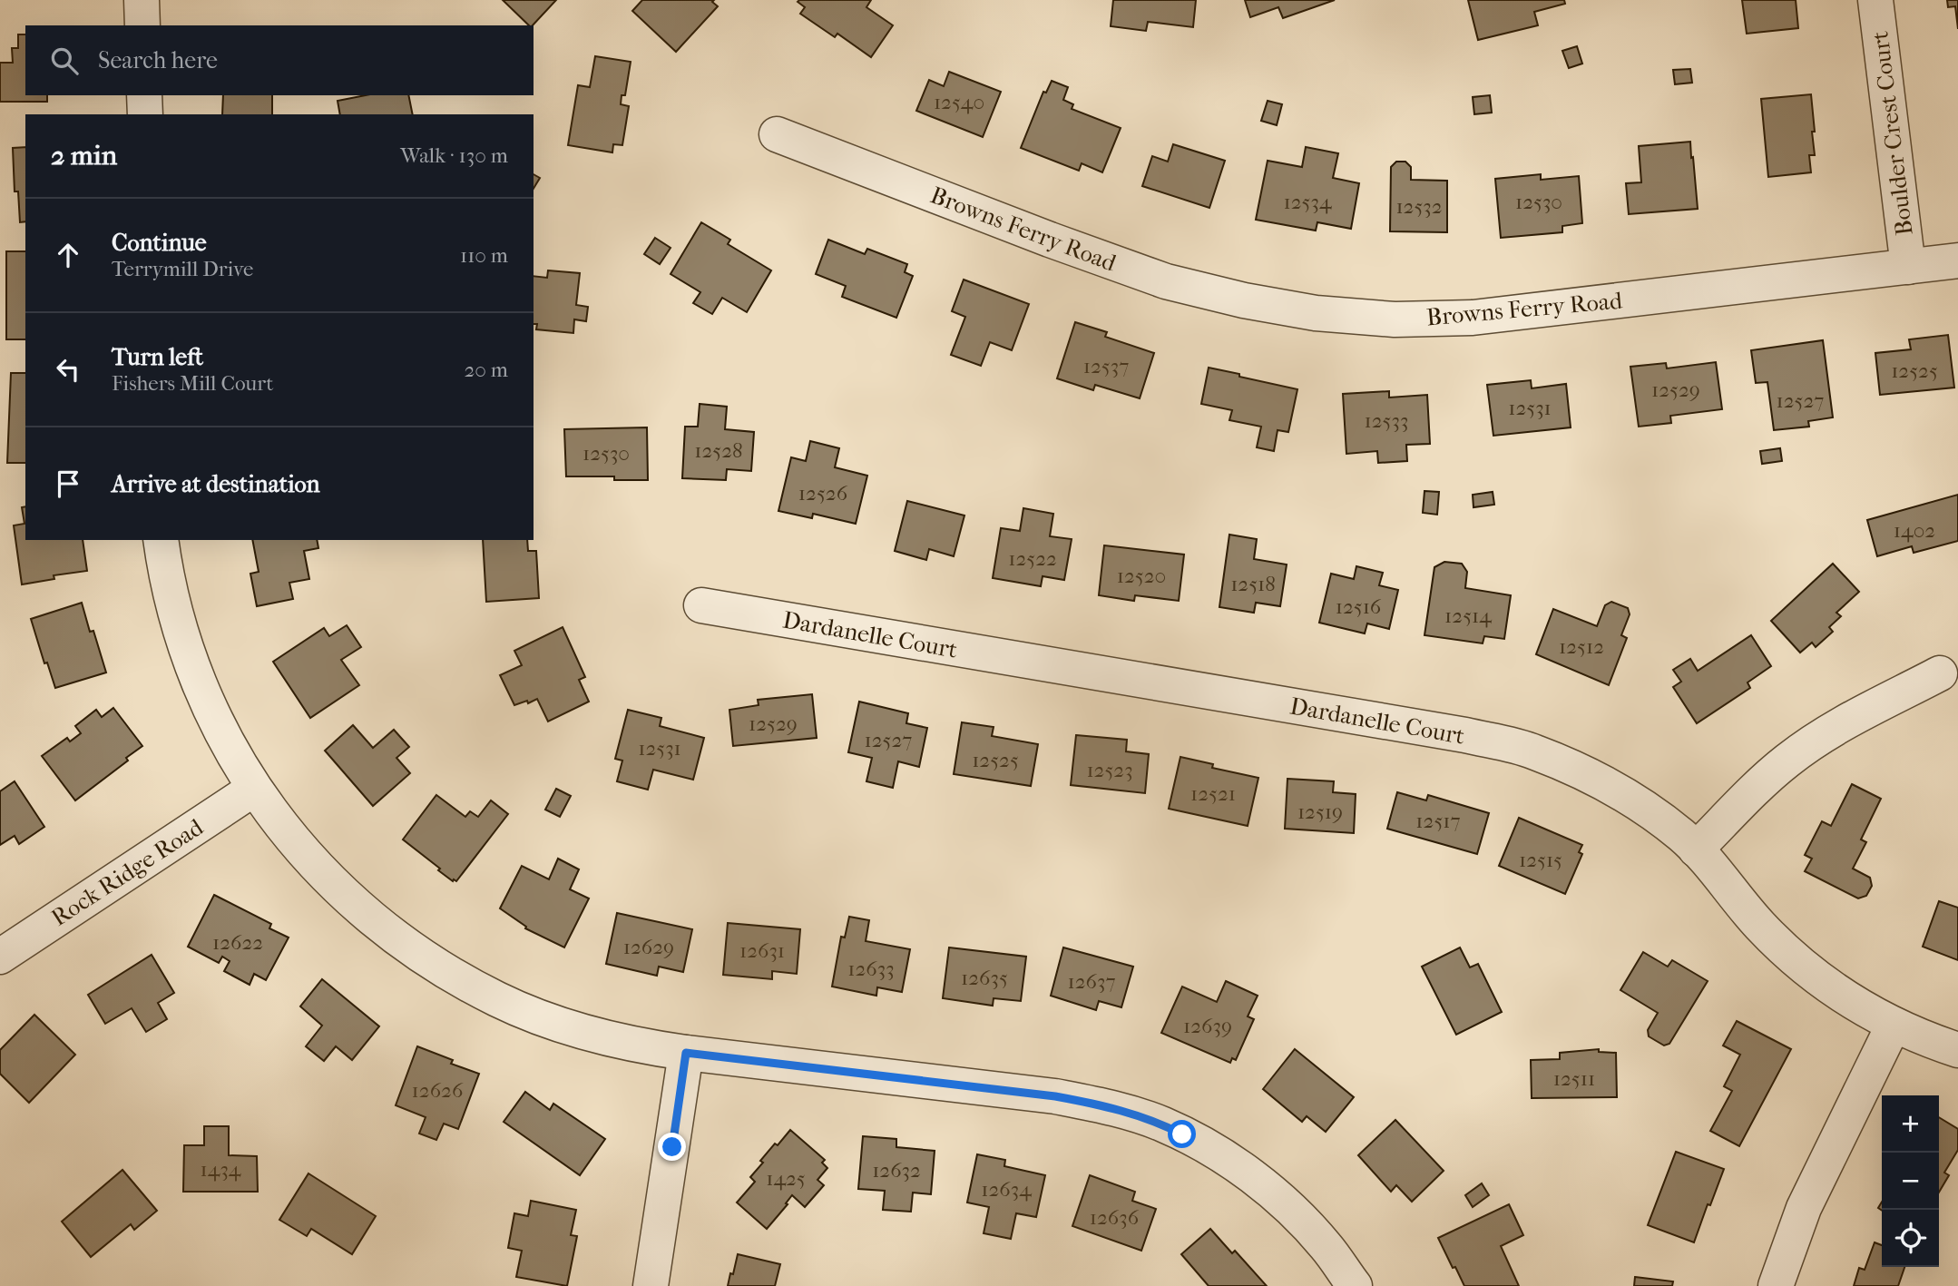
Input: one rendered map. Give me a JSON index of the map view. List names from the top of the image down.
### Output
{
  "streets": {
    "street": [
      "Boulder Crest Court",
      "Browns Ferry Road",
      "Dardanelle Court",
      "Rock Ridge Road"
    ]
  },
  "crossings": [
    ["Boulder Crest Court", "Browns Ferry Road"]
  ],
  "house_numbers": [
    "12540",
    "12534",
    "12530",
    "12532",
    "12537",
    "12525",
    "12529",
    "12527",
    "12531",
    "12533",
    "12528",
    "12530",
    "12526",
    "1402",
    "12522",
    "12520",
    "12518",
    "12516",
    "12514",
    "12512",
    "12529",
    "12527",
    "12531",
    "12525",
    "12523",
    "12521",
    "12519",
    "12517",
    "12515",
    "12622",
    "12629",
    "12631",
    "12633",
    "12635",
    "12637",
    "12639",
    "12511",
    "12626",
    "1434",
    "12632",
    "1425",
    "12634",
    "12636"
  ],
  "page": {
    "search": "Search here",
    "heading": ["2 min", "Walk · 130 m"],
    "list": [
      ["Continue", "Terrymill Drive", "110 m"],
      ["Turn left", "Fishers Mill Court", "20 m"],
      "Arrive at destination"
    ],
    "map_buttons": ["+", "−"]
  }
}
